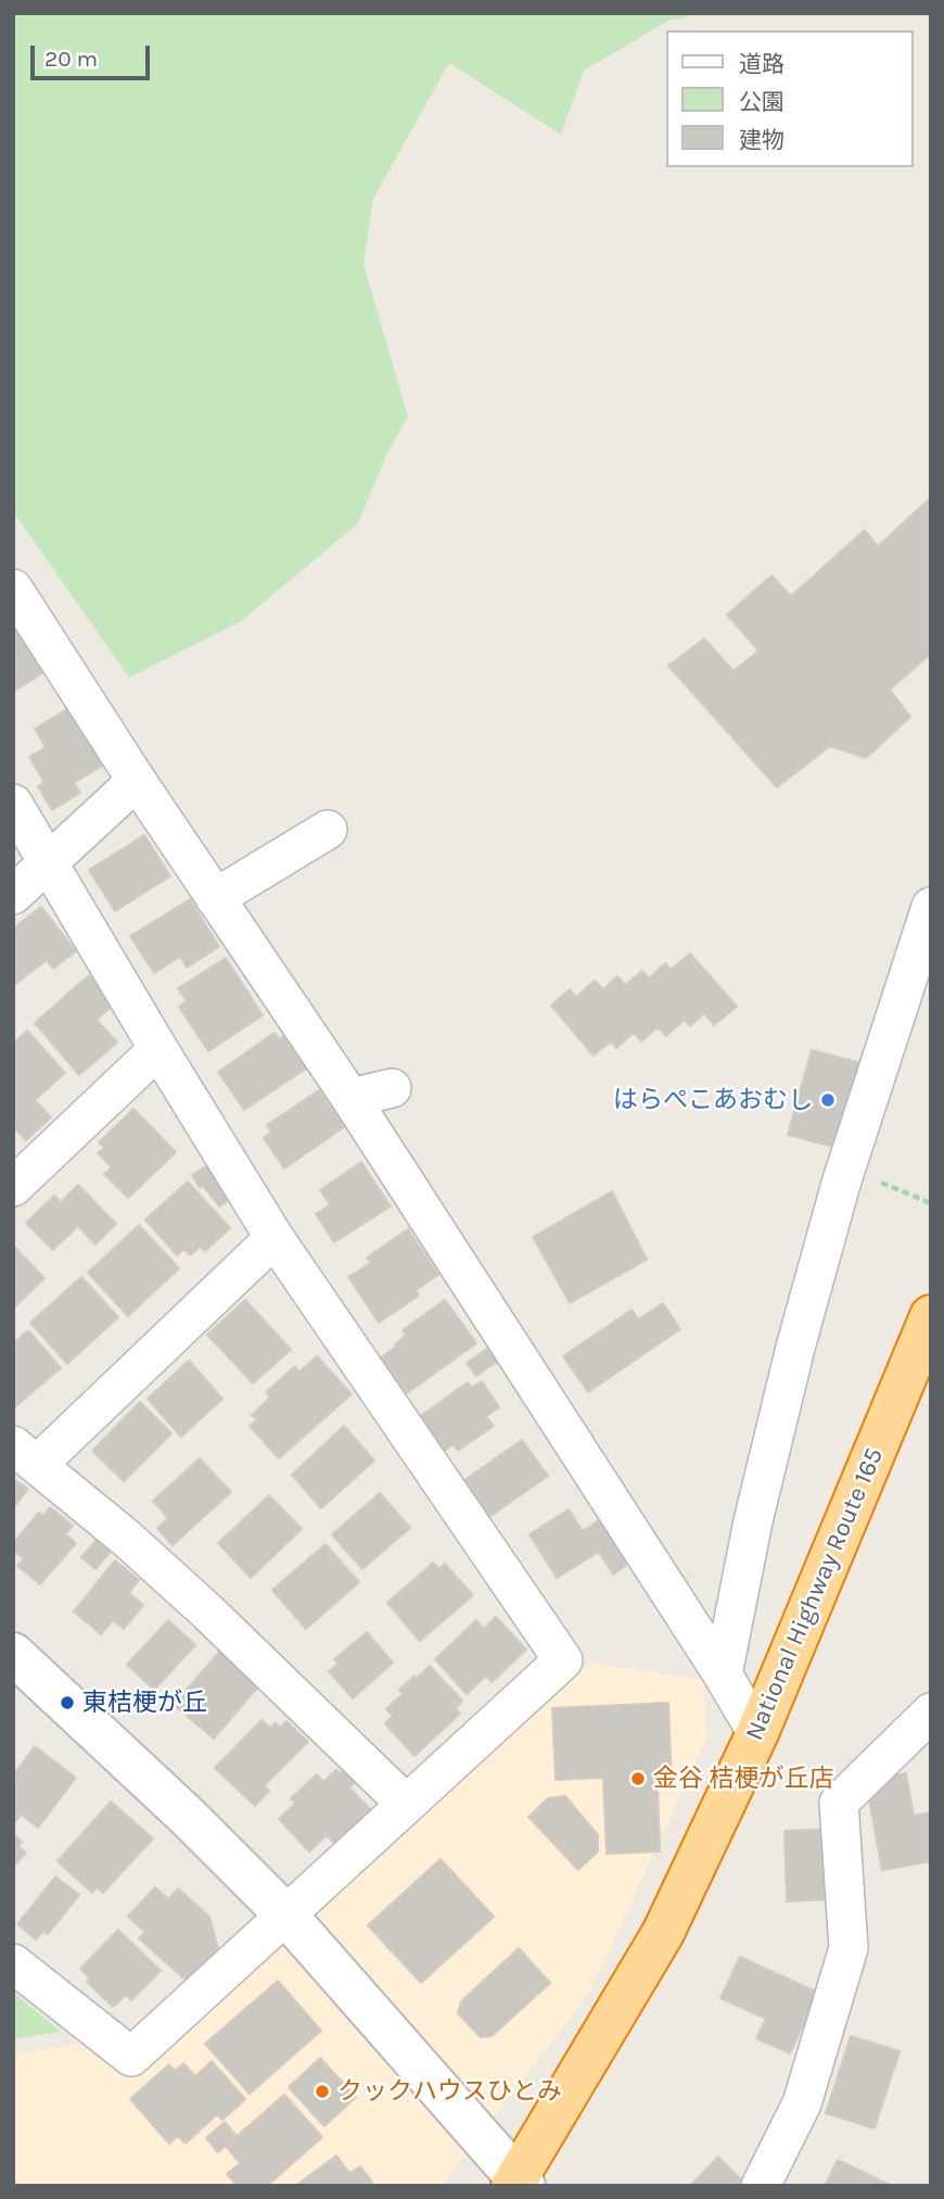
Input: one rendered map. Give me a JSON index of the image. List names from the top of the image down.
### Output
{
  "streets": {
    "highway": ["National Highway Route 165"]
  },
  "places": [
    "はらぺこあおむし",
    "東桔梗が丘",
    "金谷 桔梗が丘店",
    "クックハウスひとみ"
  ],
  "legend": ["道路", "公園", "建物"],
  "scale_bar": "20 m"
}
